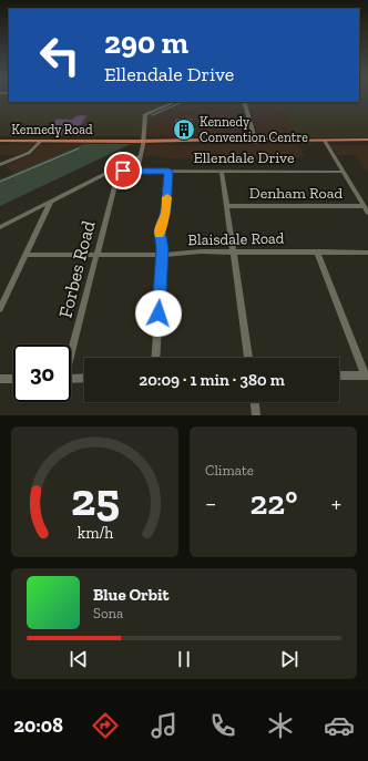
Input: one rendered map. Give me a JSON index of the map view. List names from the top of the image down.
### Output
{
  "streets": {
    "main road": ["Kennedy Road"],
    "street": [
      "Ellendale Drive",
      "Denham Road",
      "Blaisdale Road",
      "Forbes Road"
    ]
  },
  "crossings": [
    ["Ellendale Drive", "Forbes Road"],
    ["Blaisdale Road", "Forbes Road"]
  ],
  "places": {
    "building": ["Kennedy Convention Centre"]
  },
  "page": {
    "turn": ["290 m", "Ellendale Drive"],
    "limit": "30",
    "trip": "20:09 · 1 min · 380 m",
    "tile": "Climate",
    "heat": ["−", "22°", "+"],
    "song": ["Blue Orbit", "Sona"],
    "tabs": "20:08",
    "gauge": ["25", "km/h"]
  }
}
